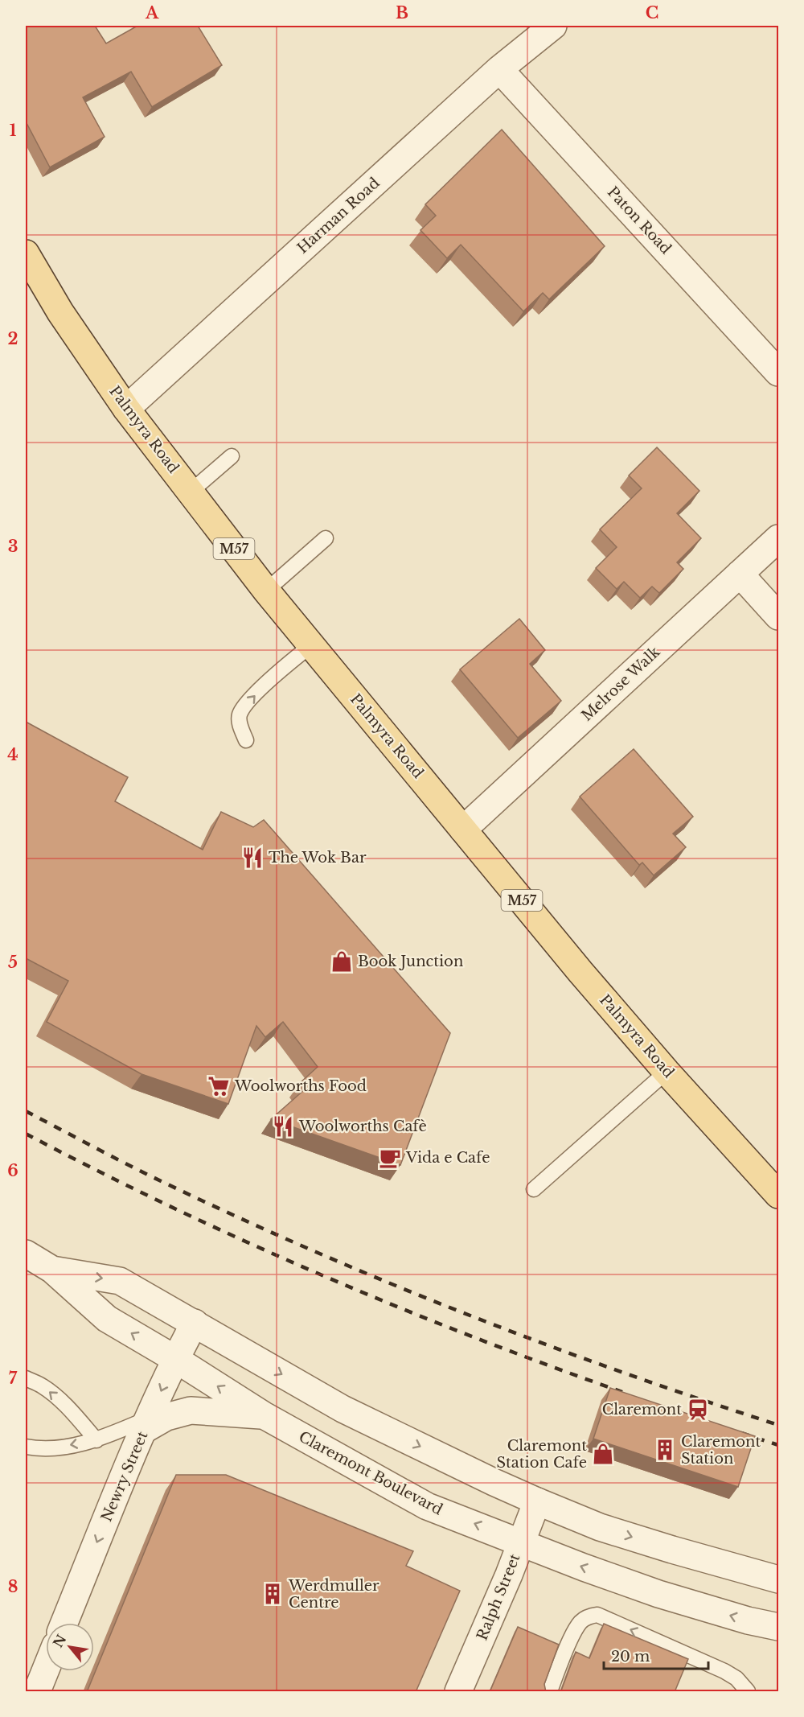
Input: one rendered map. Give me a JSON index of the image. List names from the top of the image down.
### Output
{
  "streets": {
    "main road": ["Palmyra Road", "M57"],
    "street": [
      "Harman Road",
      "Paton Road",
      "Melrose Walk",
      "Claremont Boulevard",
      "Newry Street",
      "Ralph Street"
    ]
  },
  "crossings": [
    ["Harman Road", "Paton Road"],
    ["Harman Road", "Palmyra Road"],
    ["Palmyra Road", "Melrose Walk"],
    ["Claremont Boulevard", "Newry Street"],
    ["Claremont Boulevard", "Ralph Street"]
  ],
  "one_way": ["Newry Street"],
  "places": {
    "restaurant": ["The Wok Bar", "Woolworths Cafè"],
    "shop": ["Book Junction", "Claremont Station Cafe"],
    "supermarket": ["Woolworths Food"],
    "cafe": ["Vida e Cafe"],
    "station": ["Claremont"],
    "building": ["Claremont Station", "Werdmuller Centre"]
  },
  "scale_bar": "20 m",
  "north": "top left",
  "grid": {
    "columns": ["A", "B", "C"],
    "rows": [
      "1",
      "2",
      "3",
      "4",
      "5",
      "6",
      "7",
      "8"
    ]
  }
}
